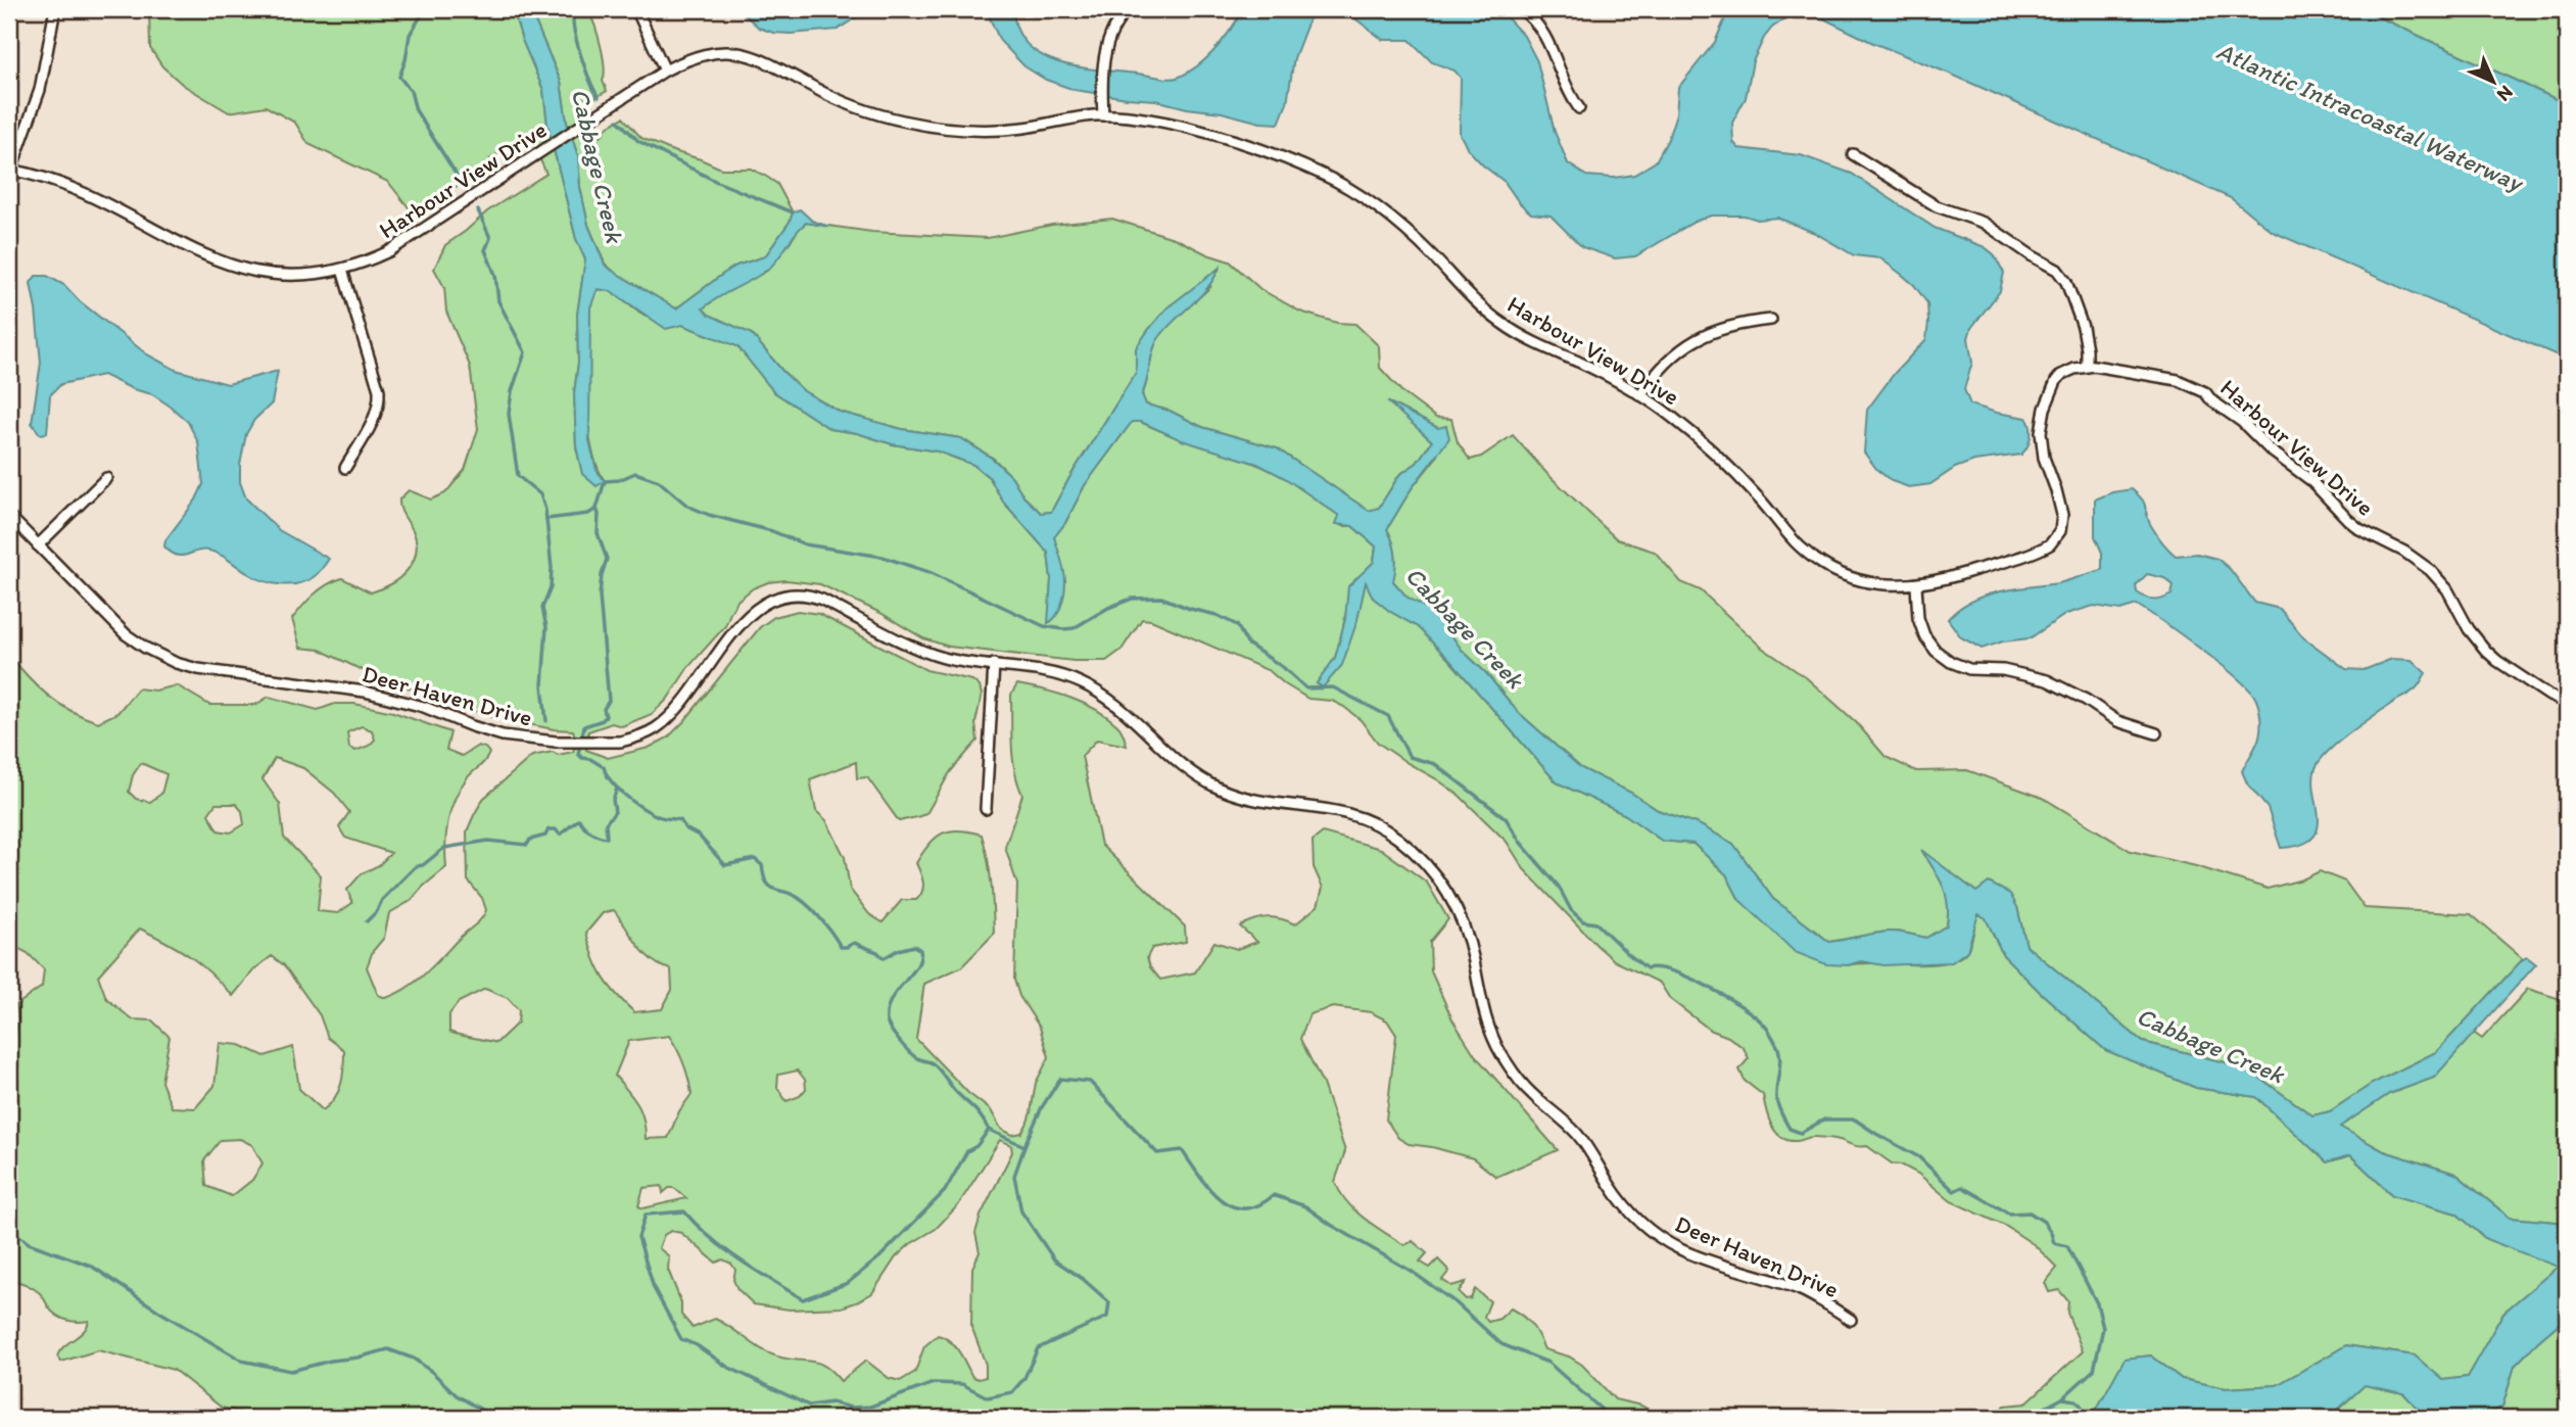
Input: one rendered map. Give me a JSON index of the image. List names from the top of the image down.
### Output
{
  "streets": {
    "street": ["Harbour View Drive", "Deer Haven Drive"]
  },
  "water": ["Atlantic Intracoastal Waterway", "Cabbage Creek"],
  "north": "bottom right"
}
